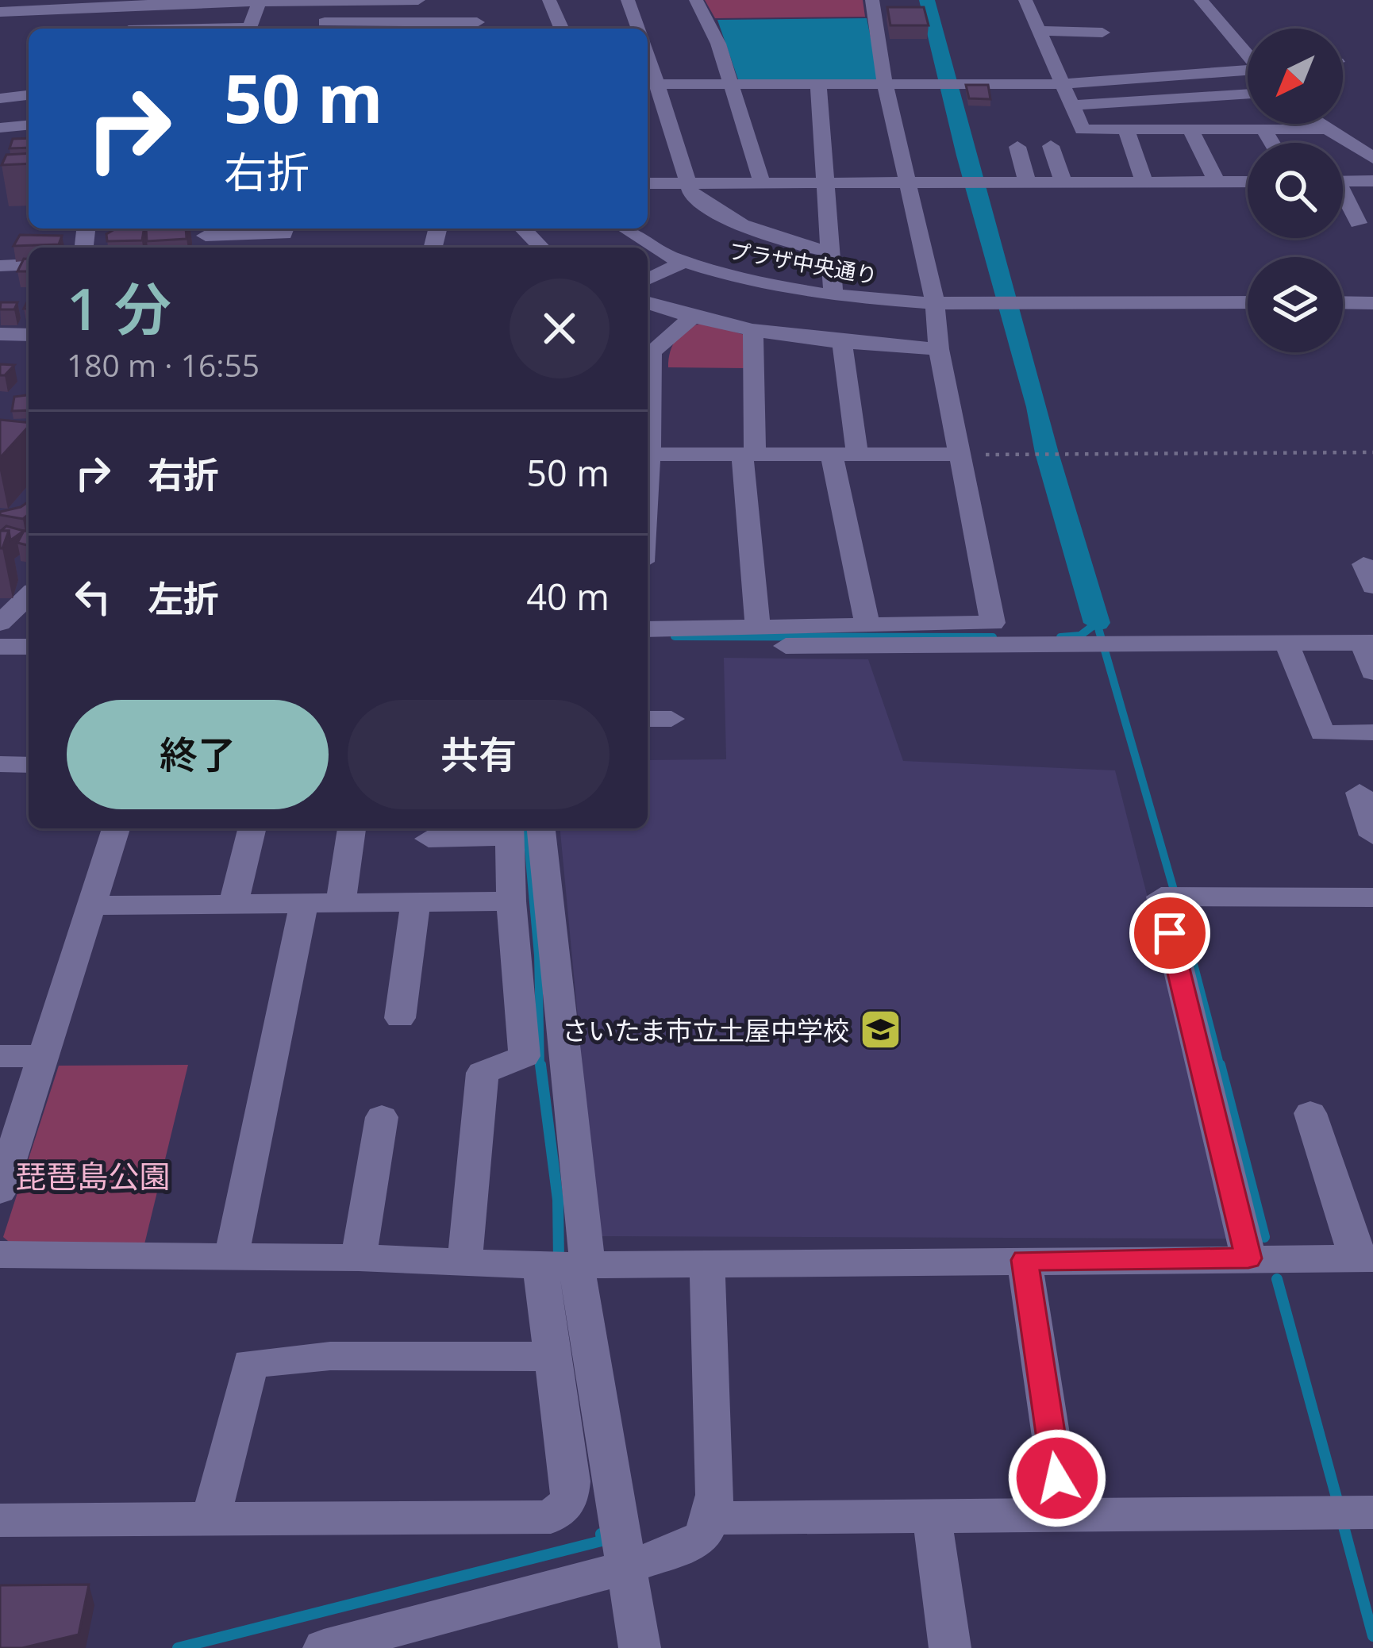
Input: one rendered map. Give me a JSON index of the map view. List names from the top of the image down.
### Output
{
  "streets": {
    "street": ["プラザ中央通り"]
  },
  "parks": ["琵琶島公園"],
  "places": {
    "school or university": ["さいたま市立土屋中学校"]
  },
  "north": "bottom left",
  "page": {
    "turn": ["50 m", "右折"],
    "heading": ["1 分", "180 m · 16:55"],
    "list": [
      {
        "name": "右折",
        "value": "50 m"
      },
      {
        "name": "左折",
        "value": "40 m"
      }
    ],
    "buttons": ["終了", "共有"]
  }
}
